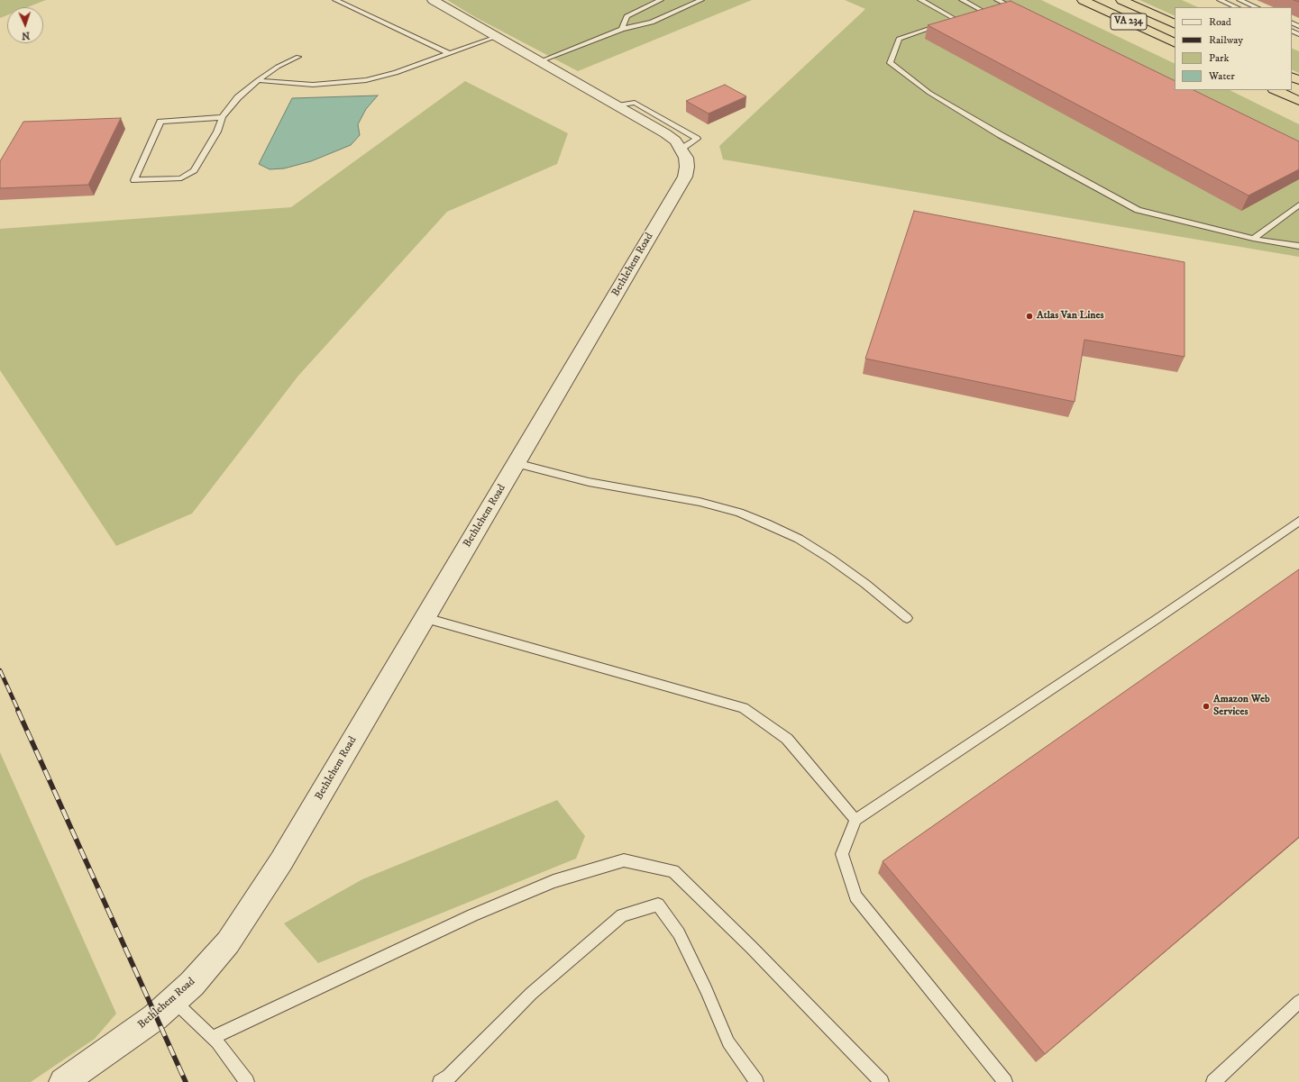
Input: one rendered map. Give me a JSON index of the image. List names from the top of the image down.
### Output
{
  "streets": {
    "highway": ["VA 234"],
    "street": ["Bethlehem Road"]
  },
  "places": ["Atlas Van Lines", "Amazon Web Services"],
  "legend": [
    "Road",
    "Railway",
    "Park",
    "Water"
  ],
  "north": "bottom"
}
